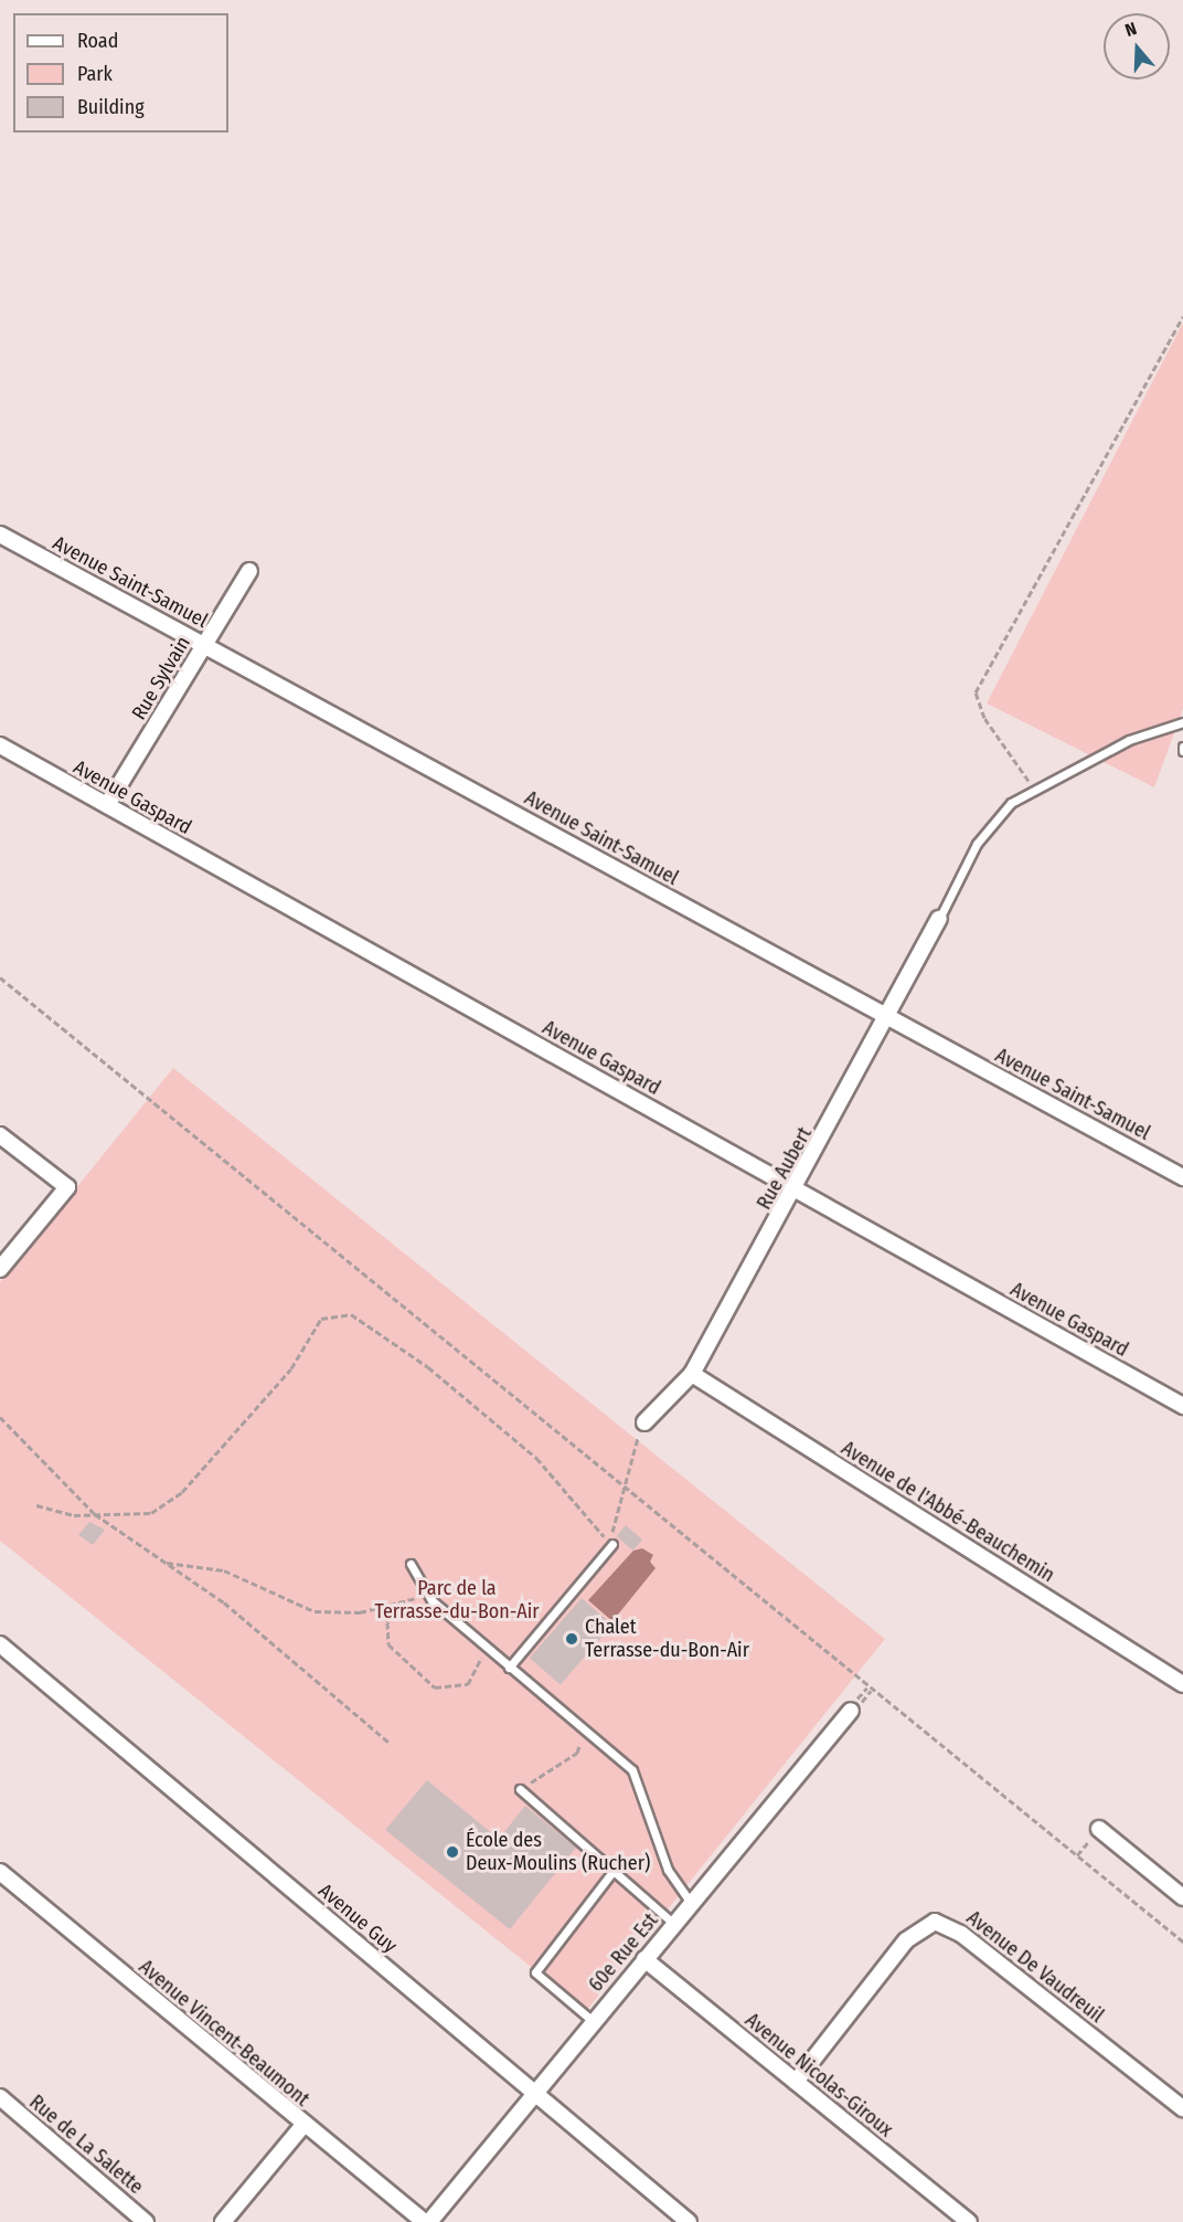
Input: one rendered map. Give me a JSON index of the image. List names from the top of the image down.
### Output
{
  "streets": {
    "street": [
      "Avenue Saint-Samuel",
      "Rue Sylvain",
      "Avenue Gaspard",
      "Rue Aubert",
      "Avenue de l'Abbé-Beauchemin",
      "Avenue Guy",
      "60e Rue Est",
      "Avenue De Vaudreuil",
      "Avenue Vincent-Beaumont",
      "Avenue Nicolas-Giroux",
      "Rue de La Salette"
    ]
  },
  "crossings": [
    ["Avenue Saint-Samuel", "Rue Sylvain"],
    ["Avenue Saint-Samuel", "Rue Aubert"],
    ["Rue Sylvain", "Avenue Gaspard"],
    ["Avenue Gaspard", "Rue Aubert"],
    ["Rue Aubert", "Avenue de l'Abbé-Beauchemin"],
    ["Avenue Guy", "60e Rue Est"],
    ["60e Rue Est", "Avenue Vincent-Beaumont"],
    ["60e Rue Est", "Avenue Nicolas-Giroux"],
    ["Avenue De Vaudreuil", "Avenue Nicolas-Giroux"]
  ],
  "parks": ["Parc de la Terrasse-du-Bon-Air"],
  "places": ["Chalet Terrasse-du-Bon-Air", "École des Deux-Moulins (Rucher)"],
  "legend": ["Road", "Park", "Building"],
  "north": "top"
}
